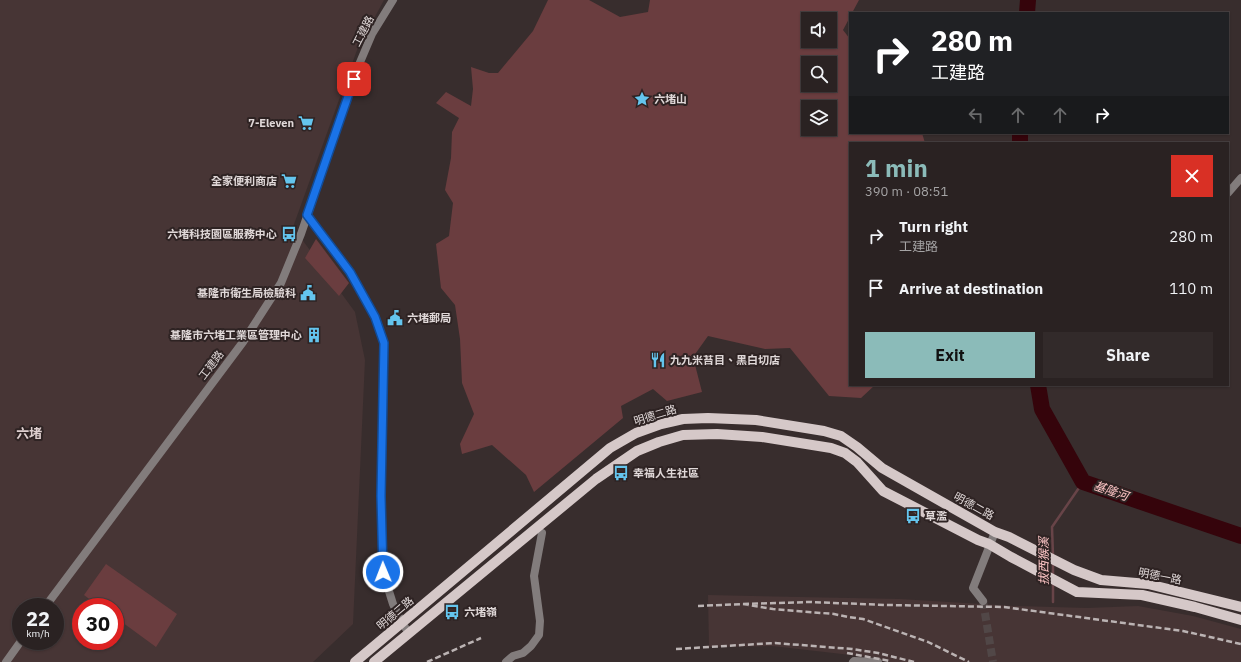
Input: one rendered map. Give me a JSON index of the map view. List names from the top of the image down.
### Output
{
  "streets": {
    "main road": ["明德二路", "明德一路"],
    "street": ["工建路"]
  },
  "crossings": [
    ["明德二路", "明德一路"]
  ],
  "districts": ["六堵"],
  "water": ["基隆河", "拔西猴溪"],
  "places": {
    "place": ["六堵山"],
    "supermarket": ["7-Eleven", "全家便利商店"],
    "bus stop": [
      "六堵科技園區服務中心",
      "幸福人生社區",
      "草濫",
      "六堵嶺"
    ],
    "public building": ["基隆市衛生局檢驗科", "六堵郵局"],
    "building": ["基隆市六堵工業區管理中心"],
    "restaurant": ["九九米苔目、黑白切店"]
  },
  "page": {
    "turn": ["280 m", "工建路"],
    "heading": ["1 min", "390 m · 08:51"],
    "list": [
      {
        "name": "Turn right",
        "note": "工建路",
        "value": "280 m"
      },
      {
        "name": "Arrive at destination",
        "value": "110 m"
      }
    ],
    "buttons": ["Exit", "Share"],
    "speed": "22 km/h",
    "limit": "30"
  }
}
